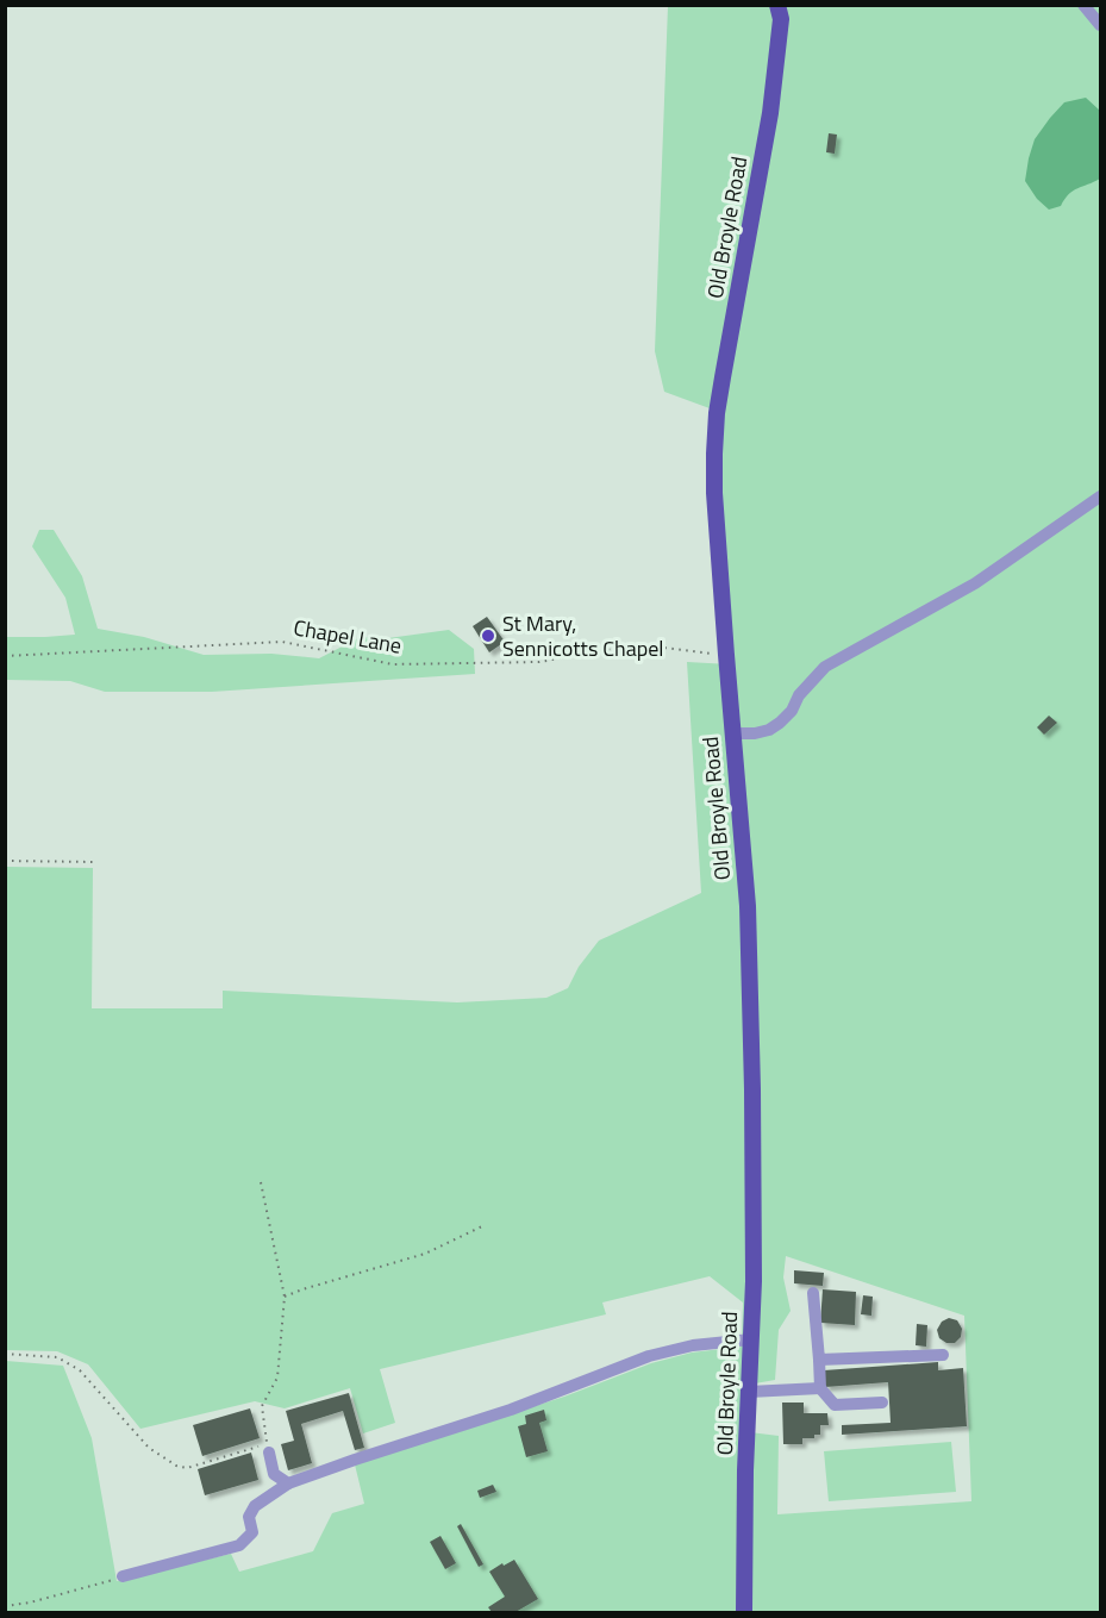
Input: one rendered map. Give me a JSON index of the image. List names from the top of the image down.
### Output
{
  "streets": {
    "main road": ["Old Broyle Road"],
    "path": ["Chapel Lane"]
  },
  "crossings": [
    ["Old Broyle Road", "Chapel Lane"]
  ],
  "places": ["St Mary, Sennicotts Chapel"]
}
